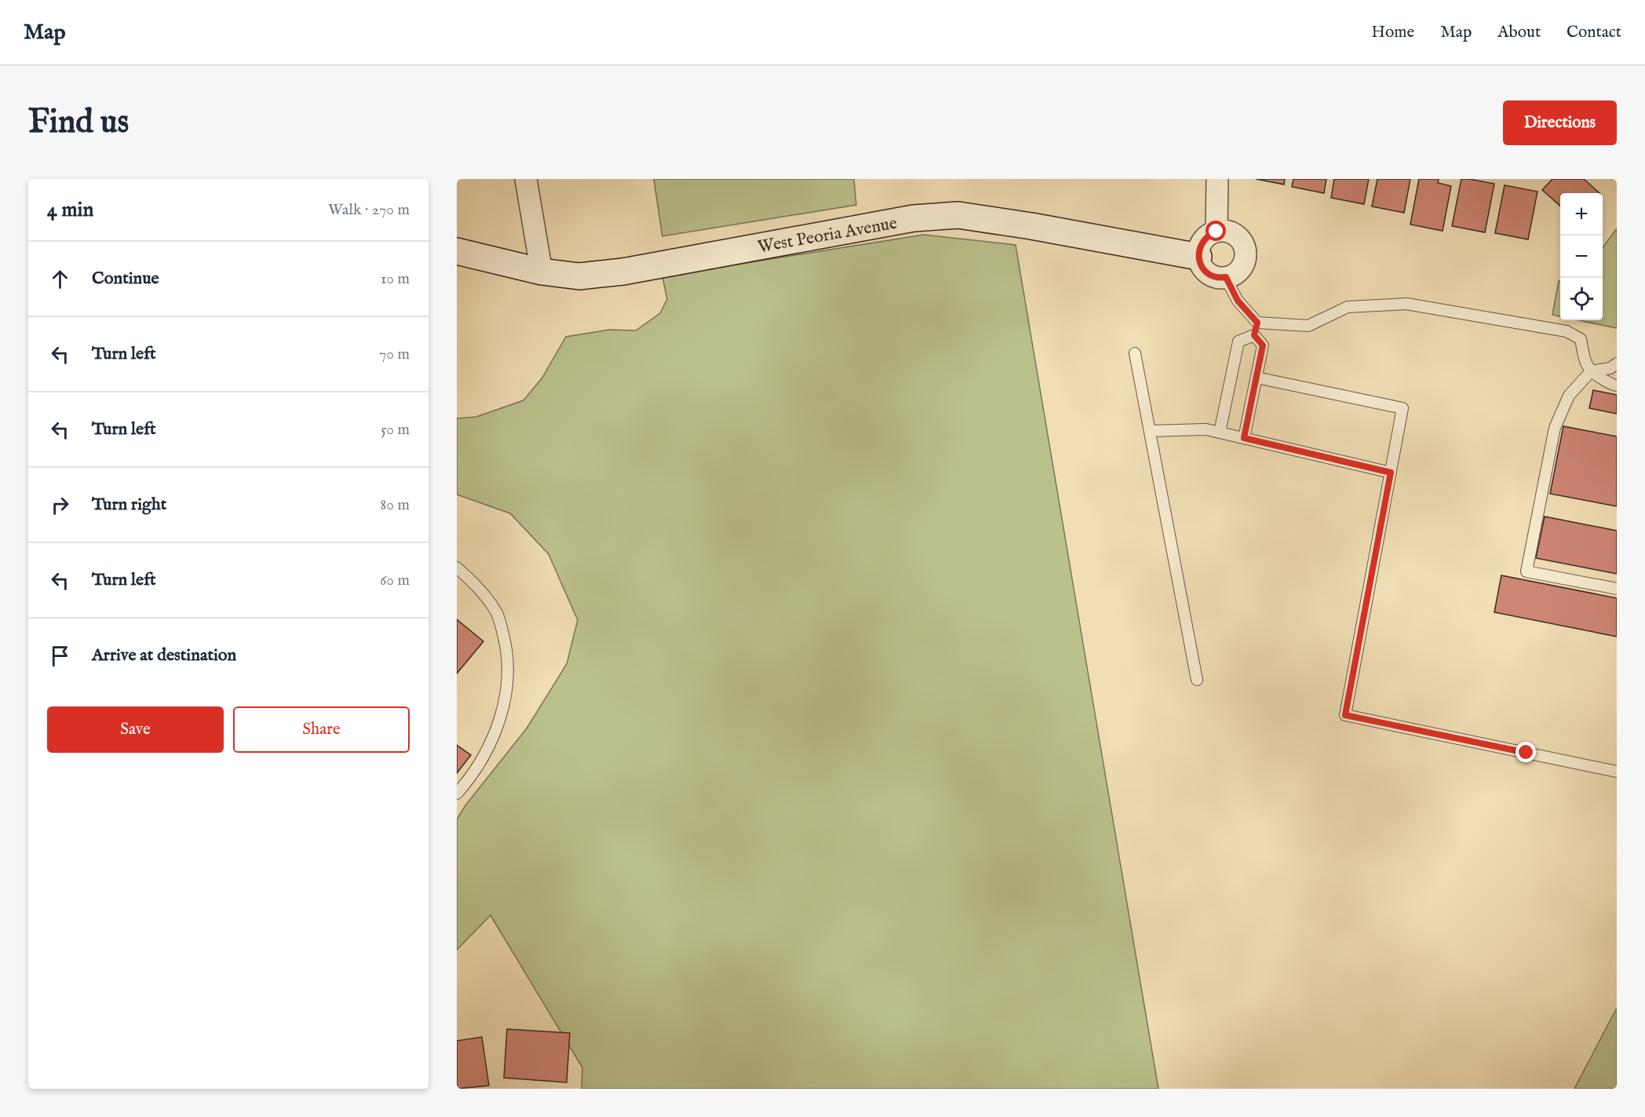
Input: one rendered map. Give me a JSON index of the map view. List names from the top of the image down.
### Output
{
  "streets": {
    "street": ["West Peoria Avenue"]
  },
  "page": {
    "header": "Map",
    "nav": [
      "Home",
      "Map",
      "About",
      "Contact"
    ],
    "buttons": [
      "Directions",
      ["Save", "Share"]
    ],
    "title": "Find us",
    "heading": ["4 min", "Walk · 270 m"],
    "map_buttons": ["+", "−"],
    "list": [
      ["Continue", "10 m"],
      ["Turn left", "70 m"],
      ["Turn left", "50 m"],
      ["Turn right", "80 m"],
      ["Turn left", "60 m"],
      "Arrive at destination"
    ]
  }
}
